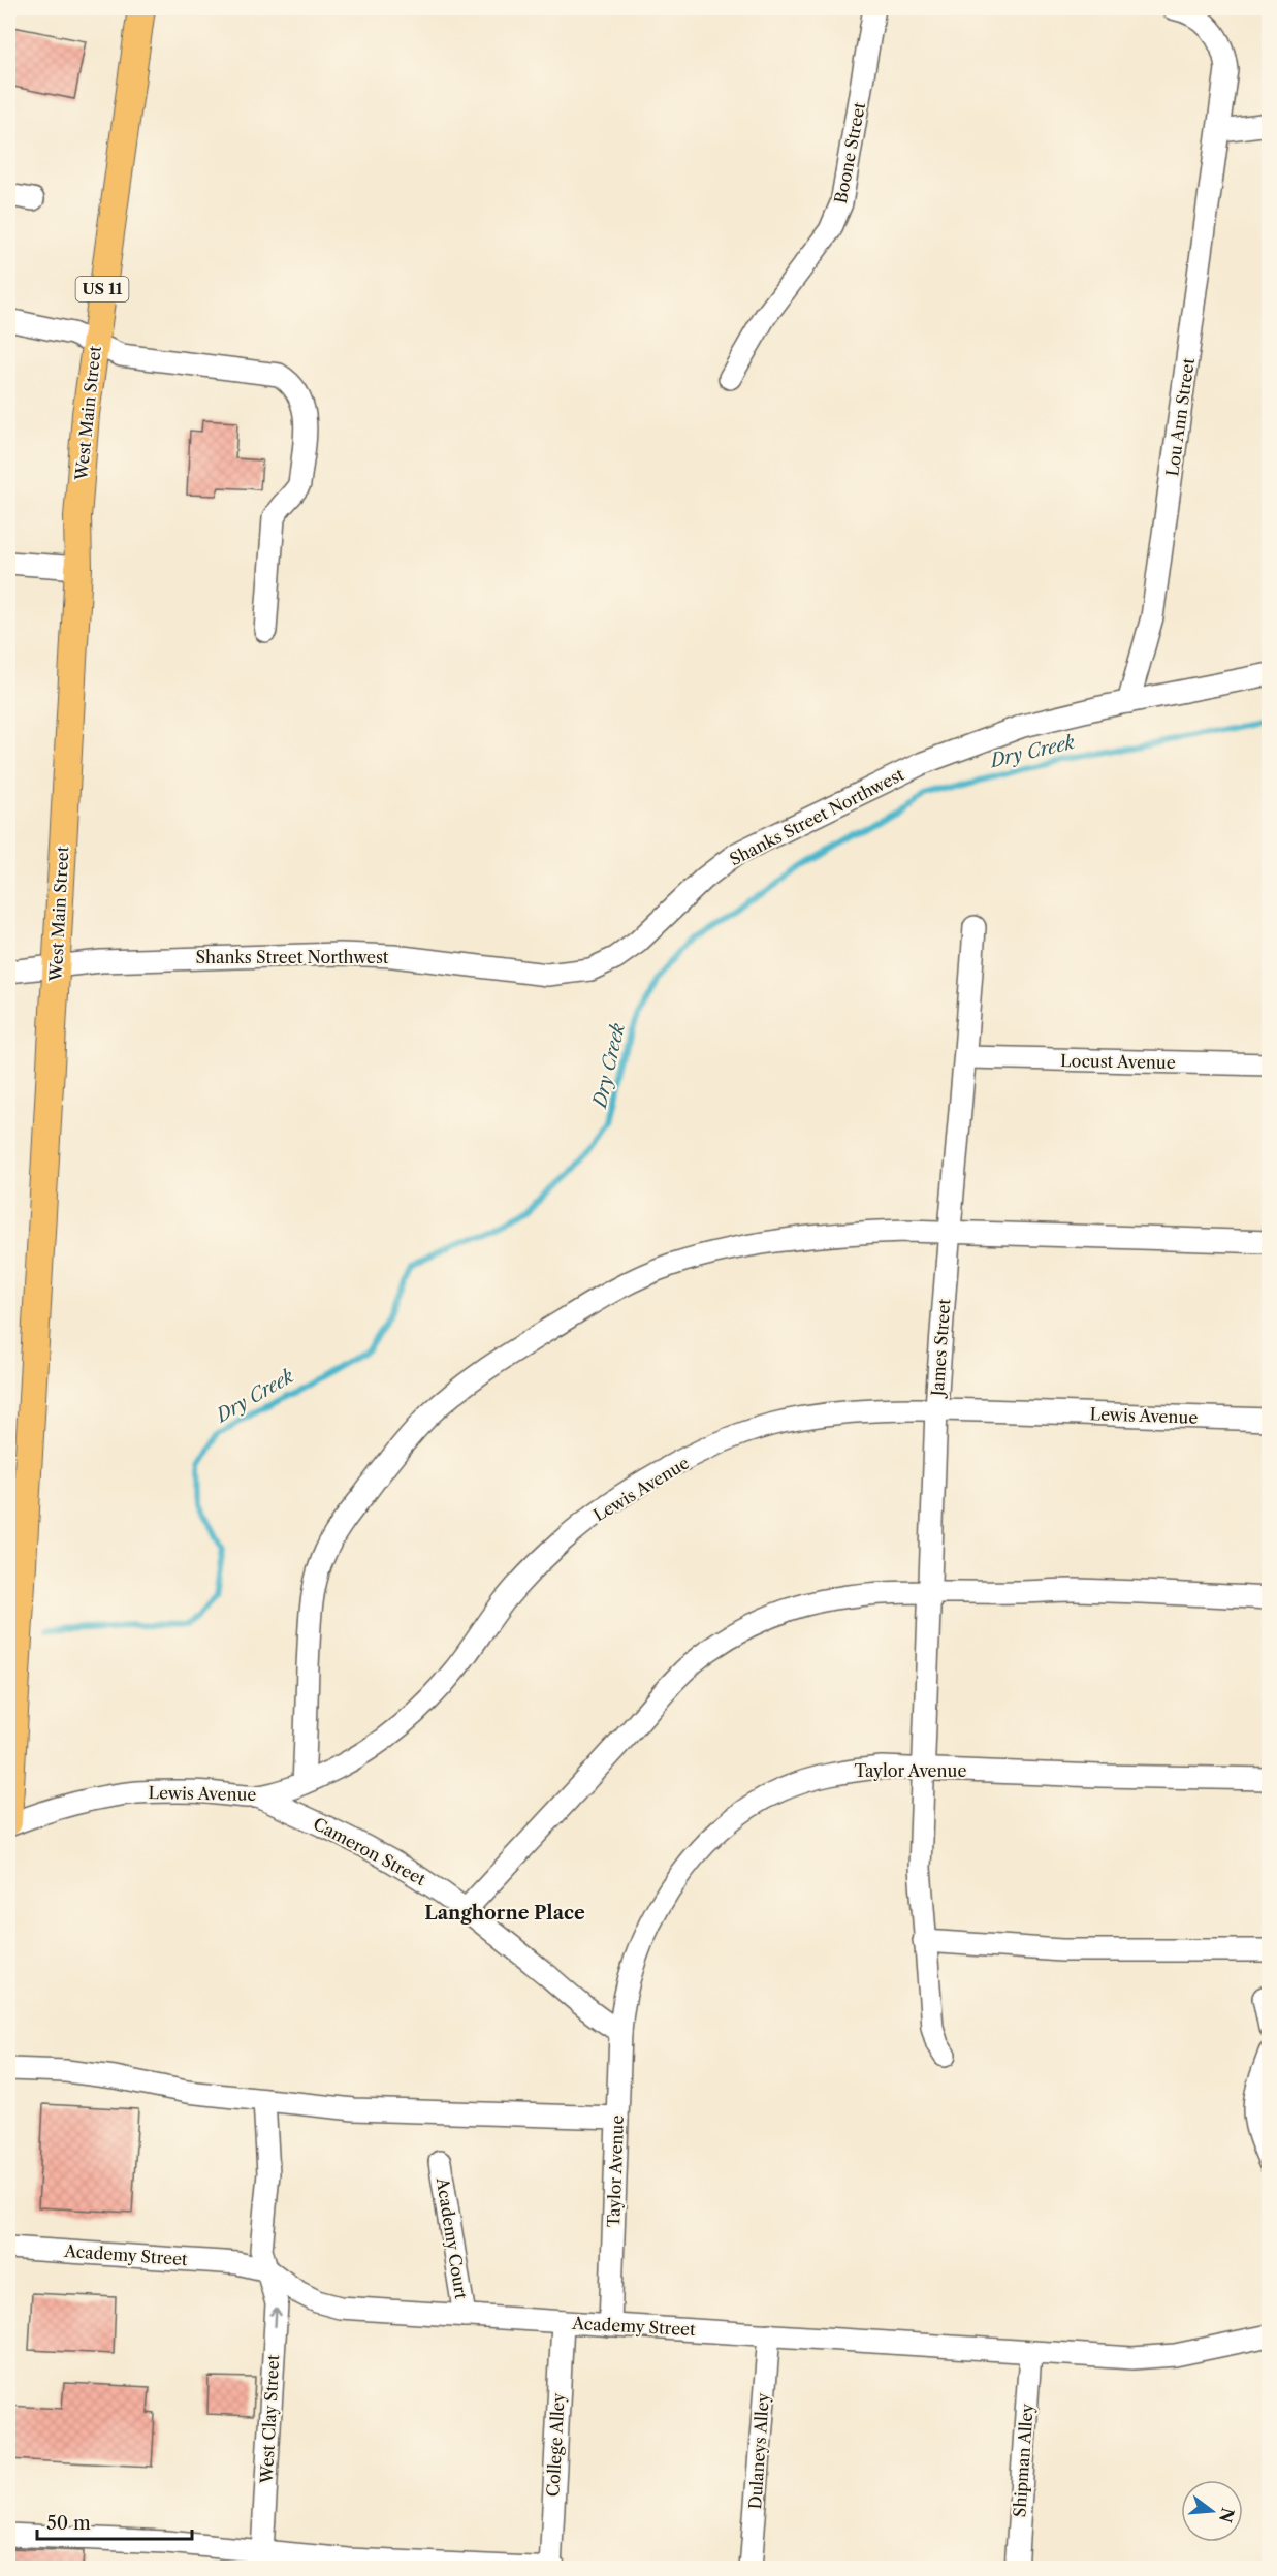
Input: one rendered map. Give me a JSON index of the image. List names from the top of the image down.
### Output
{
  "streets": {
    "main road": ["US 11", "West Main Street"],
    "street": [
      "Boone Street",
      "Lou Ann Street",
      "Shanks Street Northwest",
      "Locust Avenue",
      "James Street",
      "Lewis Avenue",
      "Taylor Avenue",
      "Cameron Street",
      "Academy Court",
      "Academy Street",
      "West Clay Street",
      "College Alley",
      "Dulaneys Alley",
      "Shipman Alley"
    ]
  },
  "crossings": [
    ["West Main Street", "Shanks Street Northwest"],
    ["West Main Street", "Lewis Avenue"],
    ["Lou Ann Street", "Shanks Street Northwest"],
    ["Locust Avenue", "James Street"],
    ["James Street", "Lewis Avenue"],
    ["James Street", "Taylor Avenue"],
    ["Lewis Avenue", "Cameron Street"],
    ["Taylor Avenue", "Cameron Street"],
    ["Taylor Avenue", "Academy Street"],
    ["Academy Court", "Academy Street"],
    ["Academy Street", "West Clay Street"],
    ["Academy Street", "College Alley"],
    ["Academy Street", "Dulaneys Alley"],
    ["Academy Street", "Shipman Alley"]
  ],
  "one_way": ["West Clay Street"],
  "districts": ["Langhorne Place"],
  "water": ["Dry Creek"],
  "scale_bar": "50 m",
  "north": "right"
}
